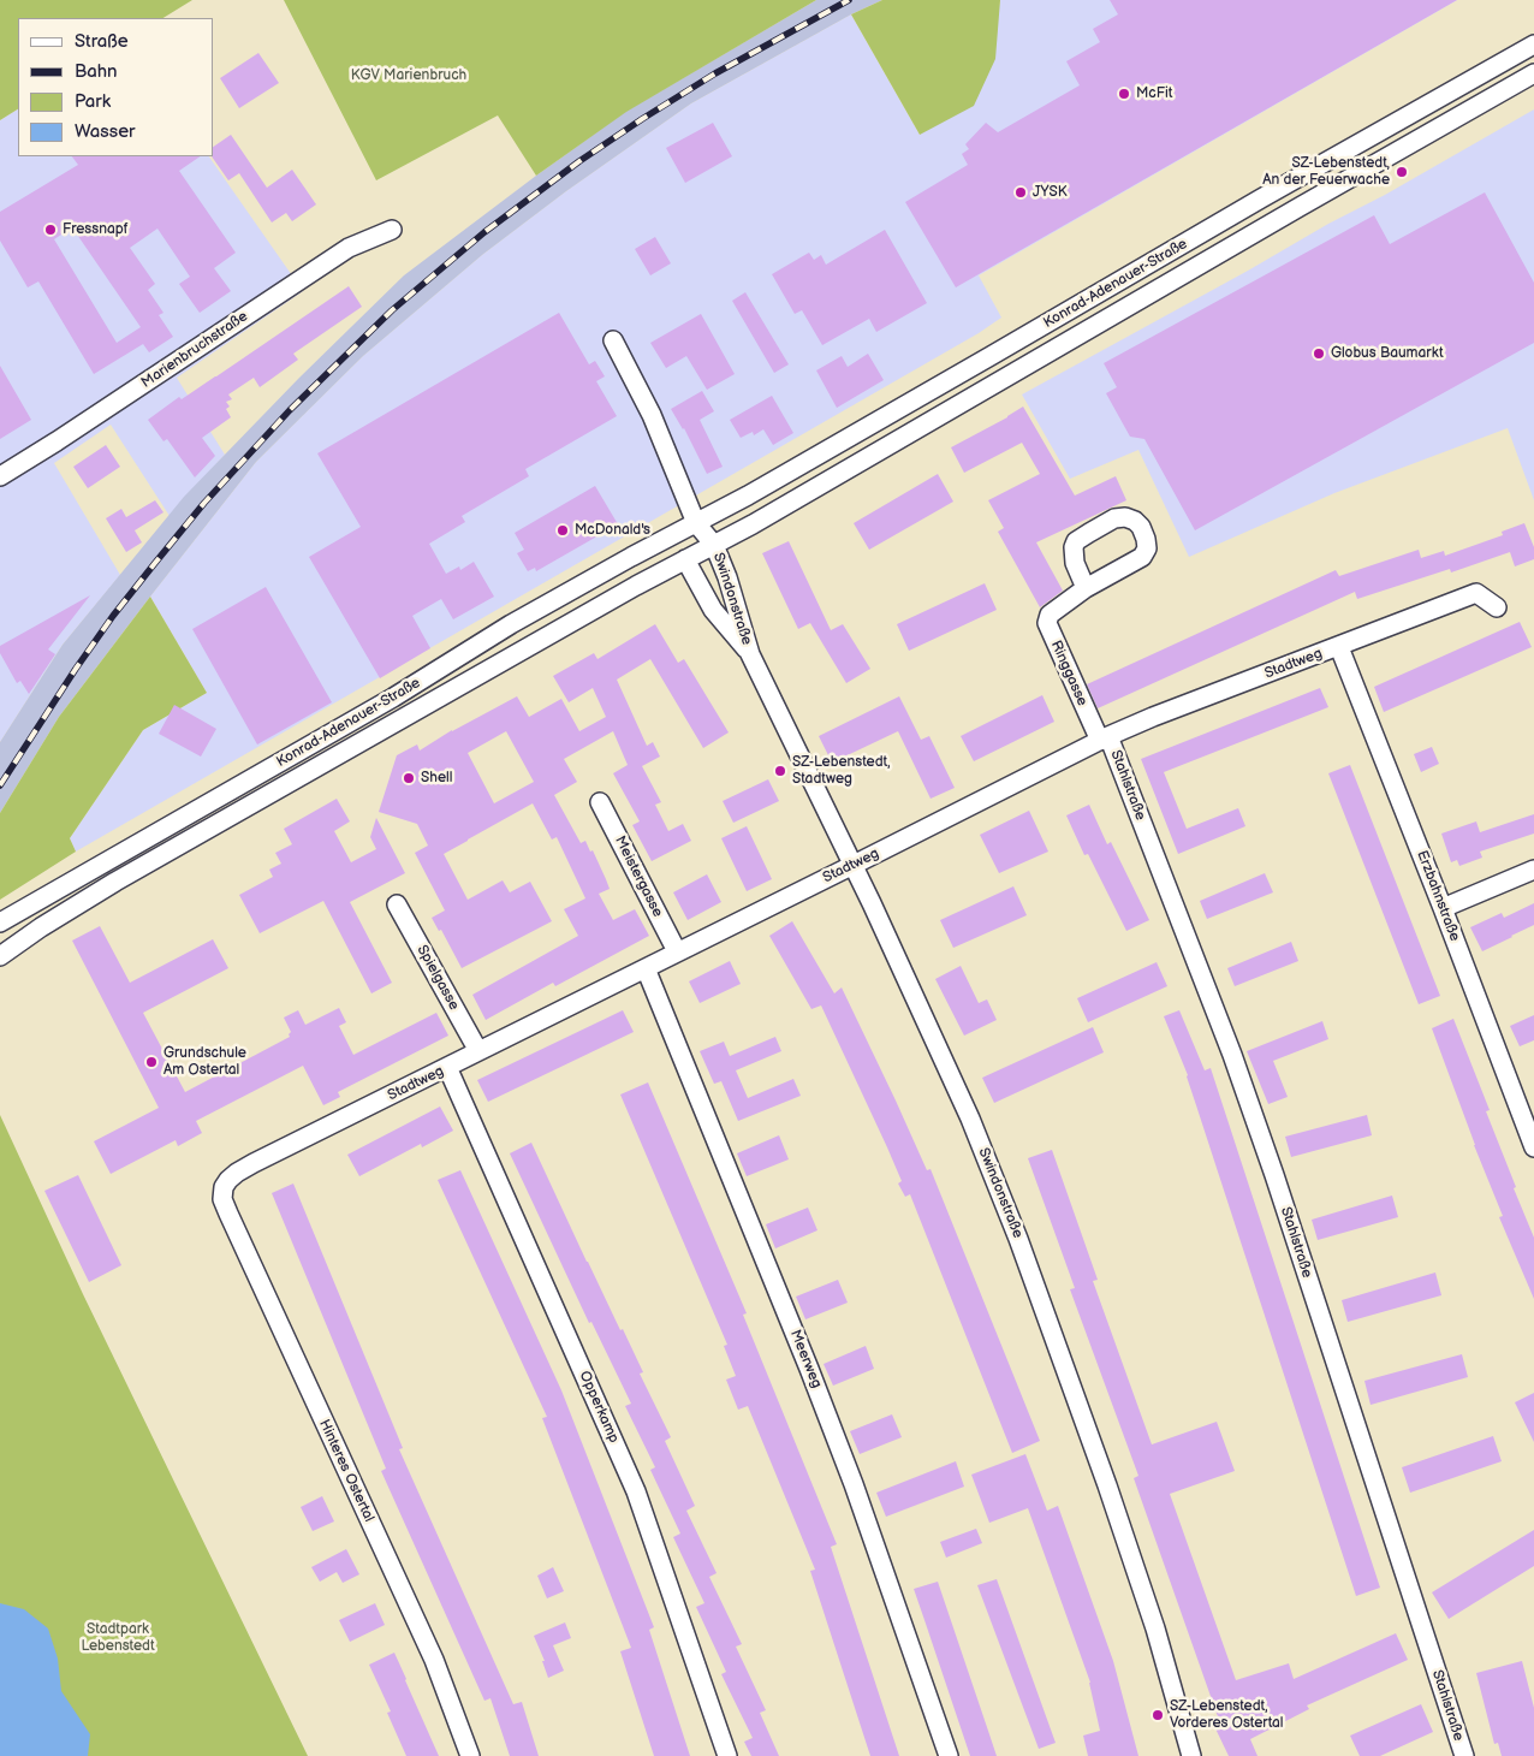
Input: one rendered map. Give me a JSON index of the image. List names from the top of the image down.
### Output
{
  "streets": {
    "street": [
      "Konrad-Adenauer-Straße",
      "Marienbruchstraße",
      "Swindonstraße",
      "Stadtweg",
      "Ringgasse",
      "Stahlstraße",
      "Meistergasse",
      "Erzbahnstraße",
      "Spielgasse",
      "Meerweg",
      "Opperkamp",
      "Hinteres Ostertal"
    ]
  },
  "crossings": [
    ["Konrad-Adenauer-Straße", "Swindonstraße"],
    ["Swindonstraße", "Stadtweg"],
    ["Stadtweg", "Ringgasse"],
    ["Stadtweg", "Stahlstraße"],
    ["Stadtweg", "Meistergasse"],
    ["Stadtweg", "Erzbahnstraße"],
    ["Stadtweg", "Spielgasse"],
    ["Stadtweg", "Meerweg"],
    ["Stadtweg", "Opperkamp"],
    ["Stadtweg", "Hinteres Ostertal"],
    ["Ringgasse", "Stahlstraße"]
  ],
  "parks": ["KGV Marienbruch", "Stadtpark Lebenstedt"],
  "places": [
    "McFit",
    "SZ-Lebenstedt, An der Feuerwache",
    "JYSK",
    "Fressnapf",
    "Globus Baumarkt",
    "McDonald's",
    "SZ-Lebenstedt, Stadtweg",
    "Shell",
    "Grundschule Am Ostertal",
    "SZ-Lebenstedt, Vorderes Ostertal"
  ],
  "legend": [
    "Straße",
    "Bahn",
    "Park",
    "Wasser"
  ]
}
